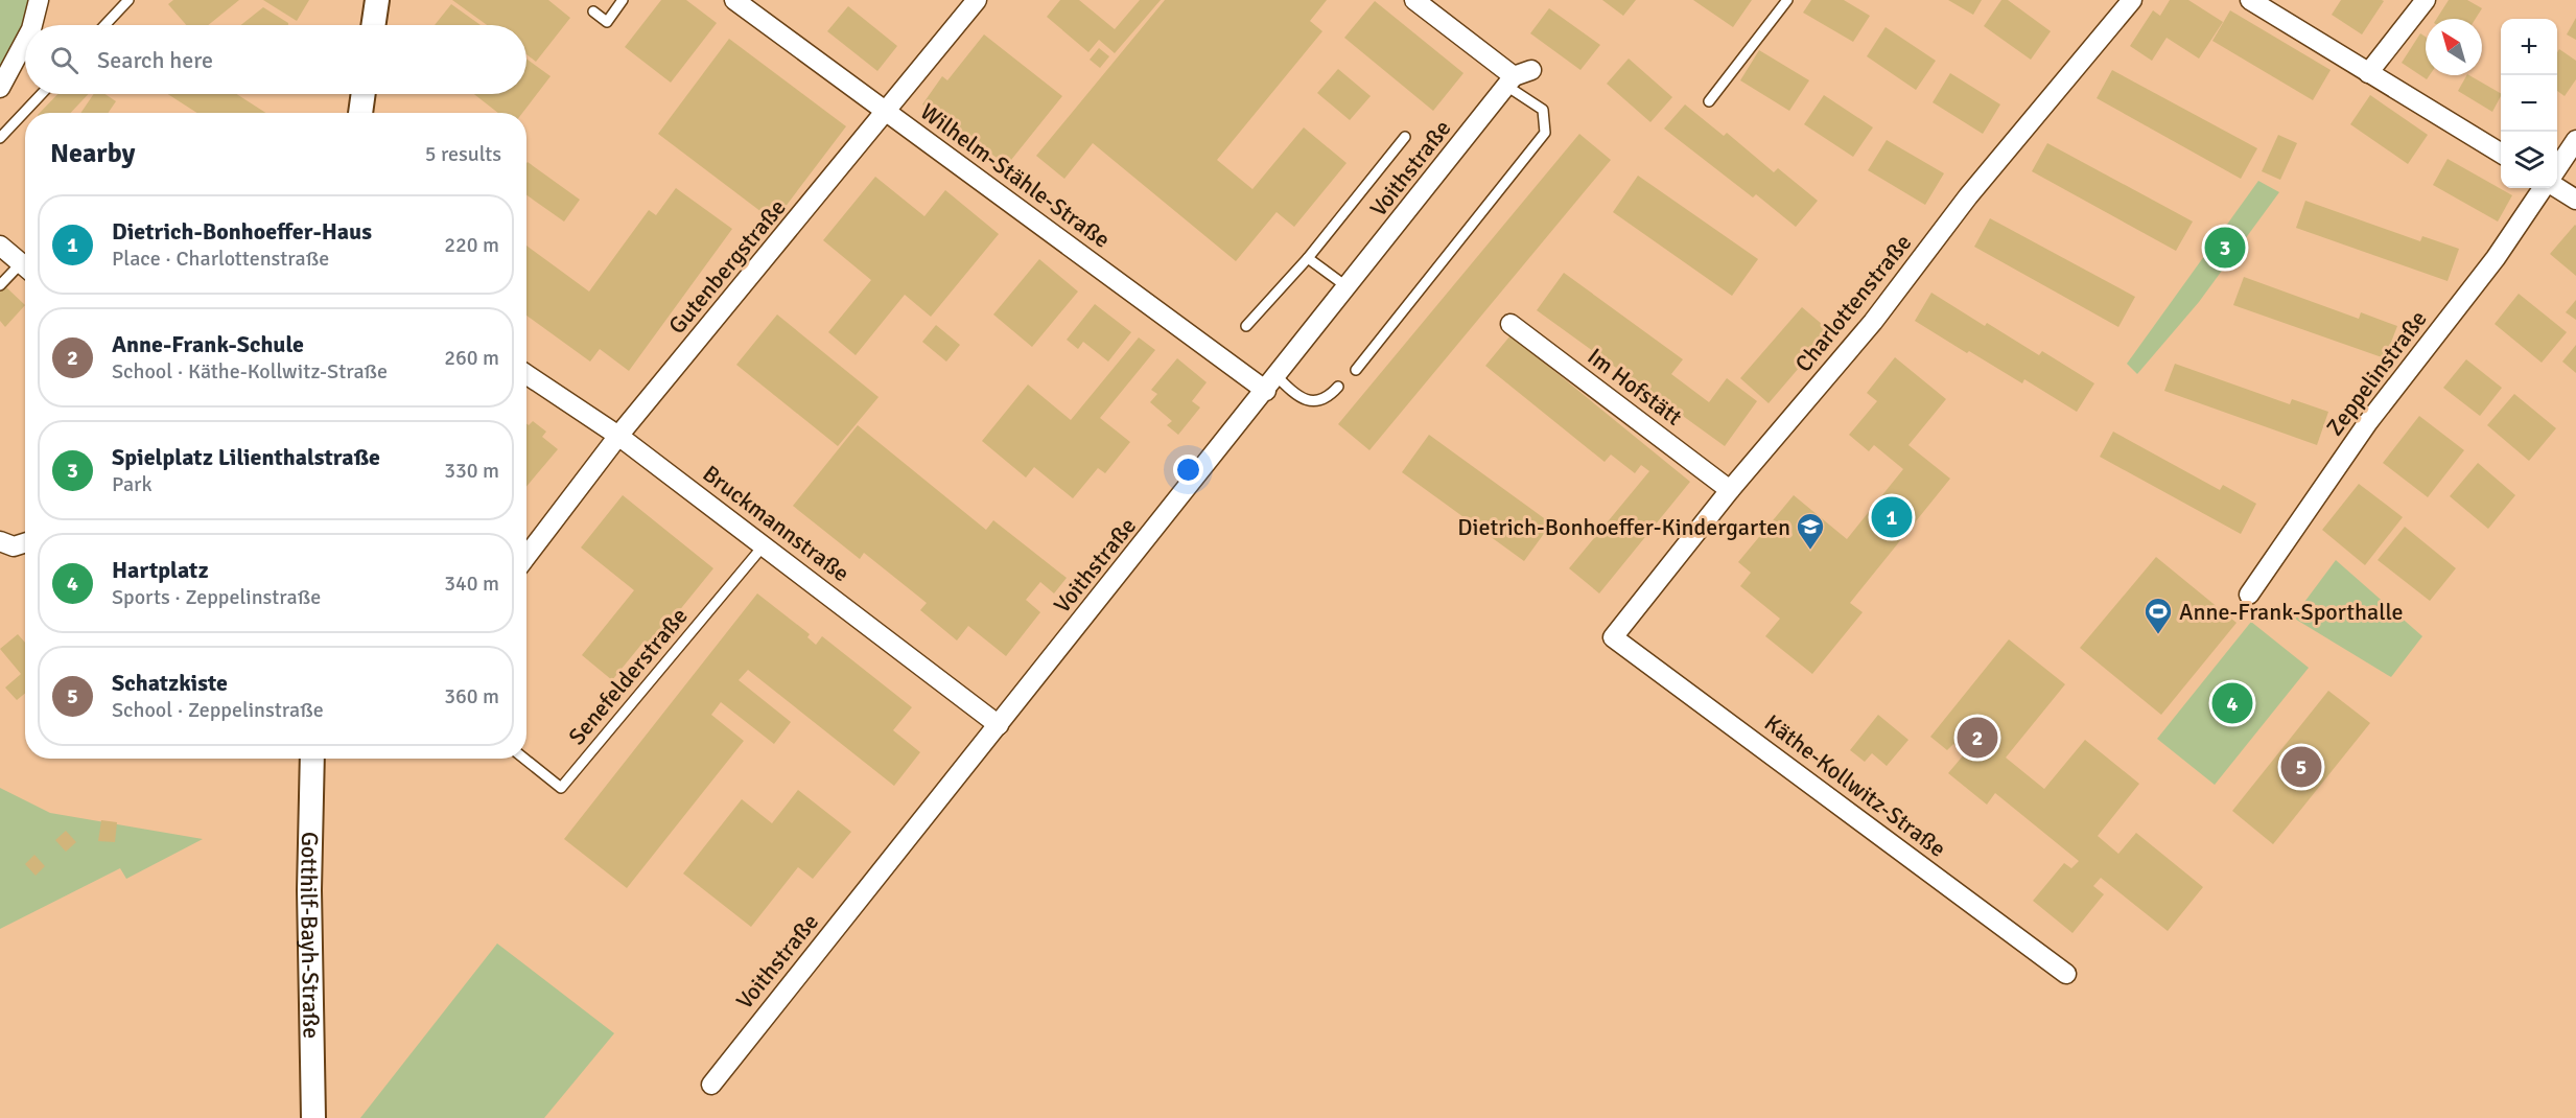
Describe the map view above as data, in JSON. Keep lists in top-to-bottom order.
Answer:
{
  "streets": {
    "street": [
      "Voithstraße",
      "Wilhelm-Stähle-Straße",
      "Gutenbergstraße",
      "Charlottenstraße",
      "Zeppelinstraße",
      "Im Hofstätt",
      "Bruckmannstraße",
      "Käthe-Kollwitz-Straße",
      "Gotthilf-Bayh-Straße"
    ],
    "lane": ["Senefelderstraße"]
  },
  "crossings": [
    ["Voithstraße", "Wilhelm-Stähle-Straße"],
    ["Voithstraße", "Bruckmannstraße"],
    ["Wilhelm-Stähle-Straße", "Gutenbergstraße"],
    ["Gutenbergstraße", "Bruckmannstraße"],
    ["Charlottenstraße", "Im Hofstätt"],
    ["Charlottenstraße", "Käthe-Kollwitz-Straße"],
    ["Bruckmannstraße", "Senefelderstraße"]
  ],
  "places": {
    "school or university": ["Dietrich-Bonhoeffer-Kindergarten"],
    "sports": ["Anne-Frank-Sporthalle"]
  },
  "north": "top left",
  "page": {
    "map_buttons": ["+", "−"],
    "search": "Search here",
    "heading": ["Nearby", "5 results"],
    "list": [
      {
        "mark": "1",
        "name": "Dietrich-Bonhoeffer-Haus",
        "note": "Place · Charlottenstraße",
        "value": "220 m"
      },
      {
        "mark": "2",
        "name": "Anne-Frank-Schule",
        "note": "School · Käthe-Kollwitz-Straße",
        "value": "260 m"
      },
      {
        "mark": "3",
        "name": "Spielplatz Lilienthalstraße",
        "note": "Park",
        "value": "330 m"
      },
      {
        "mark": "4",
        "name": "Hartplatz",
        "note": "Sports · Zeppelinstraße",
        "value": "340 m"
      },
      {
        "mark": "5",
        "name": "Schatzkiste",
        "note": "School · Zeppelinstraße",
        "value": "360 m"
      }
    ],
    "pins": [
      "3",
      "1",
      "4",
      "2",
      "5"
    ]
  }
}
